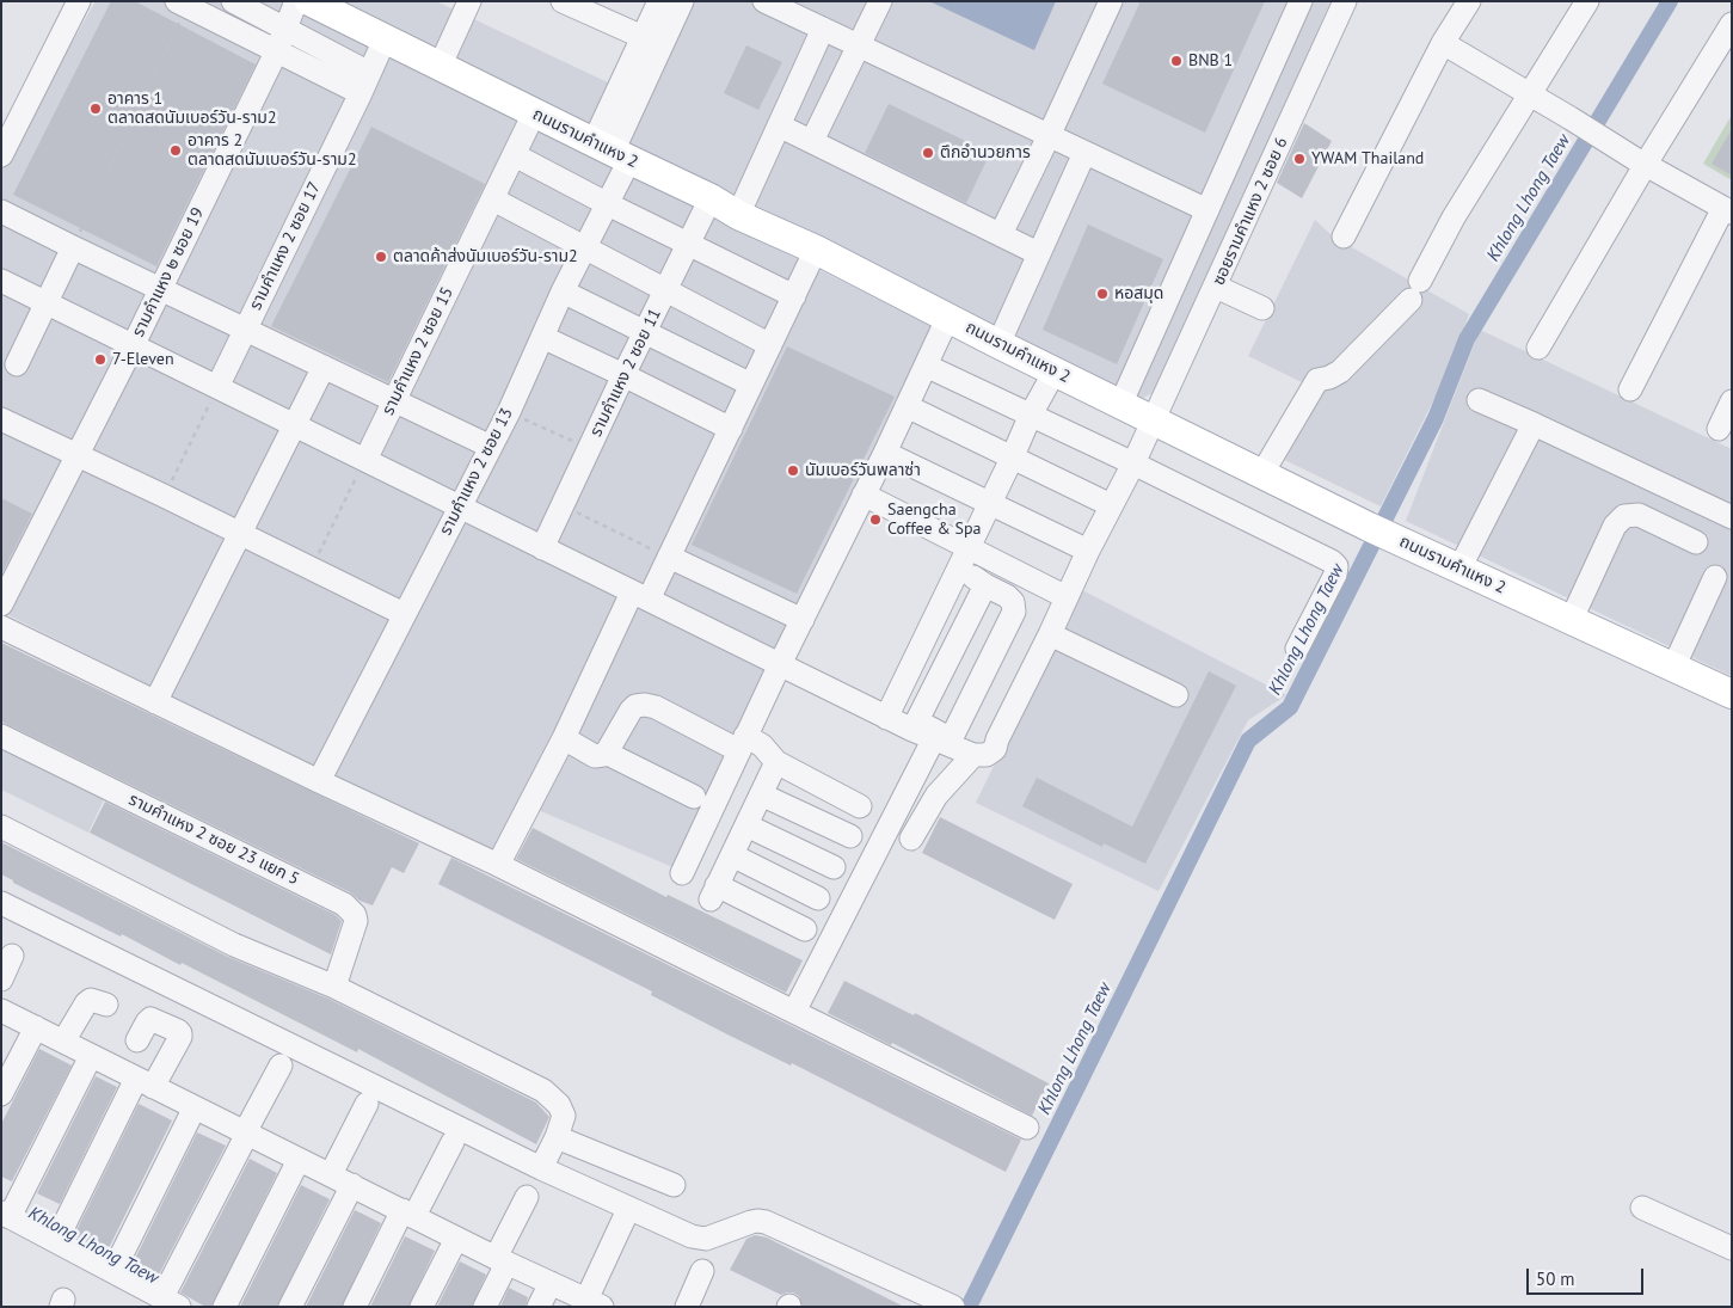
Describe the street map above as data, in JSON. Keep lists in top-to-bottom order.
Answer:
{
  "streets": {
    "main road": ["ถนนรามคำแหง 2"],
    "street": [
      "ซอยรามคำแหง 2 ซอย 6",
      "รามคำแหง 2 ซอย 17",
      "รามคำแหง ๒ ซอย 19",
      "รามคำแหง 2 ซอย 15",
      "รามคำแหง 2 ซอย 11",
      "รามคำแหง 2 ซอย 13",
      "รามคำแหง 2 ซอย 23 แยก 5"
    ]
  },
  "crossings": [
    ["ถนนรามคำแหง 2", "ซอยรามคำแหง 2 ซอย 6"],
    ["ถนนรามคำแหง 2", "รามคำแหง 2 ซอย 17"],
    ["ถนนรามคำแหง 2", "รามคำแหง 2 ซอย 15"],
    ["ถนนรามคำแหง 2", "รามคำแหง 2 ซอย 11"],
    ["ถนนรามคำแหง 2", "รามคำแหง 2 ซอย 13"]
  ],
  "water": ["Khlong Lhong Taew"],
  "places": [
    "BNB 1",
    "อาคาร 1 ตลาดสดนัมเบอร์วัน-ราม2",
    "อาคาร 2 ตลาดสดนัมเบอร์วัน-ราม2",
    "ตึกอำนวยการ",
    "YWAM Thailand",
    "ตลาดค้าส่งนัมเบอร์วัน-ราม2",
    "หอสมุด",
    "7-Eleven",
    "นัมเบอร์วันพลาซ่า",
    "Saengcha Coffee & Spa"
  ],
  "scale_bar": "50 m"
}
